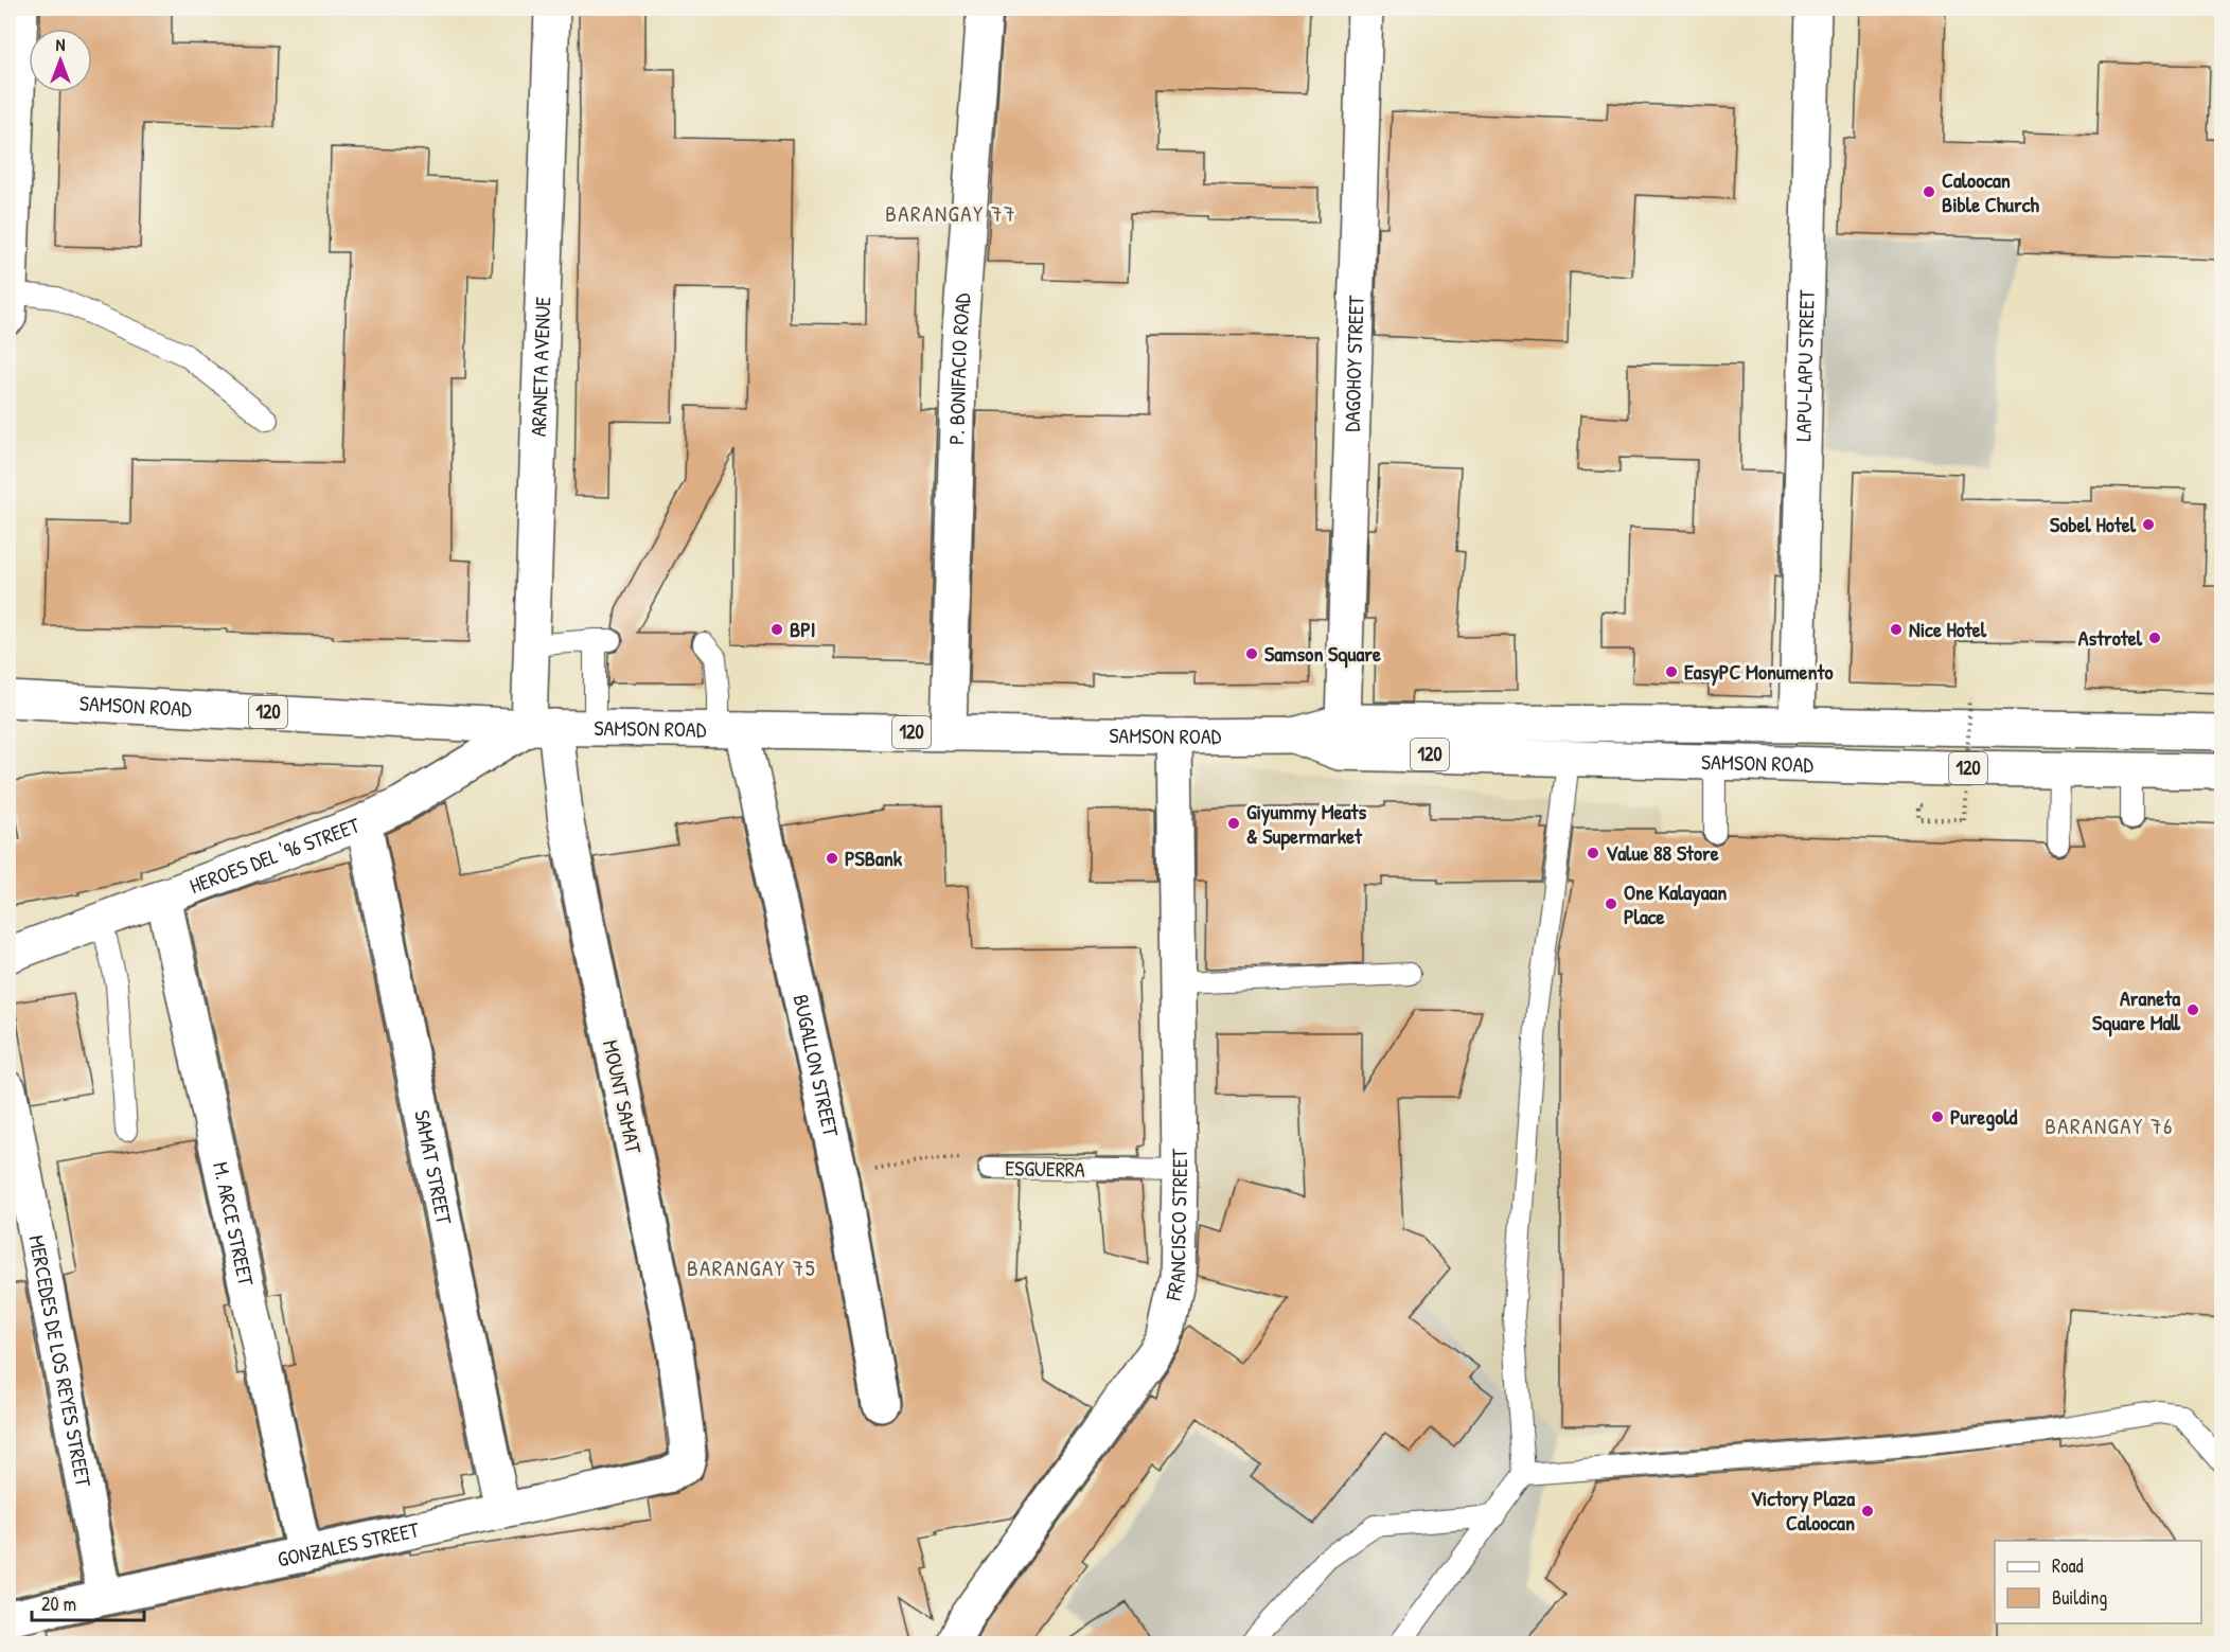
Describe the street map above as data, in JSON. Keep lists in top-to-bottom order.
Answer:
{
  "streets": {
    "main road": [
      "DAGOHOY STREET",
      "LAPU-LAPU STREET",
      "ARANETA AVENUE",
      "P. BONIFACIO ROAD",
      "SAMSON ROAD",
      "120",
      "HEROES DEL '96 STREET",
      "BUGALLON STREET",
      "MOUNT SAMAT",
      "SAMAT STREET",
      "FRANCISCO STREET",
      "M. ARCE STREET",
      "MERCEDES DE LOS REYES STREET",
      "GONZALES STREET"
    ],
    "lane": ["ESGUERRA"]
  },
  "crossings": [
    ["DAGOHOY STREET", "SAMSON ROAD"],
    ["LAPU-LAPU STREET", "SAMSON ROAD"],
    ["ARANETA AVENUE", "SAMSON ROAD"],
    ["ARANETA AVENUE", "HEROES DEL '96 STREET"],
    ["ARANETA AVENUE", "MOUNT SAMAT"],
    ["P. BONIFACIO ROAD", "SAMSON ROAD"],
    ["SAMSON ROAD", "HEROES DEL '96 STREET"],
    ["SAMSON ROAD", "BUGALLON STREET"],
    ["SAMSON ROAD", "MOUNT SAMAT"],
    ["SAMSON ROAD", "FRANCISCO STREET"],
    ["HEROES DEL '96 STREET", "MOUNT SAMAT"],
    ["HEROES DEL '96 STREET", "SAMAT STREET"],
    ["HEROES DEL '96 STREET", "M. ARCE STREET"],
    ["BUGALLON STREET", "ESGUERRA"],
    ["MOUNT SAMAT", "GONZALES STREET"],
    ["SAMAT STREET", "GONZALES STREET"],
    ["ESGUERRA", "FRANCISCO STREET"],
    ["M. ARCE STREET", "GONZALES STREET"],
    ["MERCEDES DE LOS REYES STREET", "GONZALES STREET"]
  ],
  "districts": ["BARANGAY 77", "BARANGAY 76", "BARANGAY 75"],
  "places": [
    "Caloocan Bible Church",
    "Sobel Hotel",
    "BPI",
    "Nice Hotel",
    "Astrotel",
    "Samson Square",
    "EasyPC Monumento",
    "Giyummy Meats & Supermarket",
    "Value 88 Store",
    "PSBank",
    "One Kalayaan Place",
    "Araneta Square Mall",
    "Puregold",
    "Victory Plaza Caloocan"
  ],
  "legend": ["Road", "Building"],
  "scale_bar": "20 m",
  "north": "top"
}
